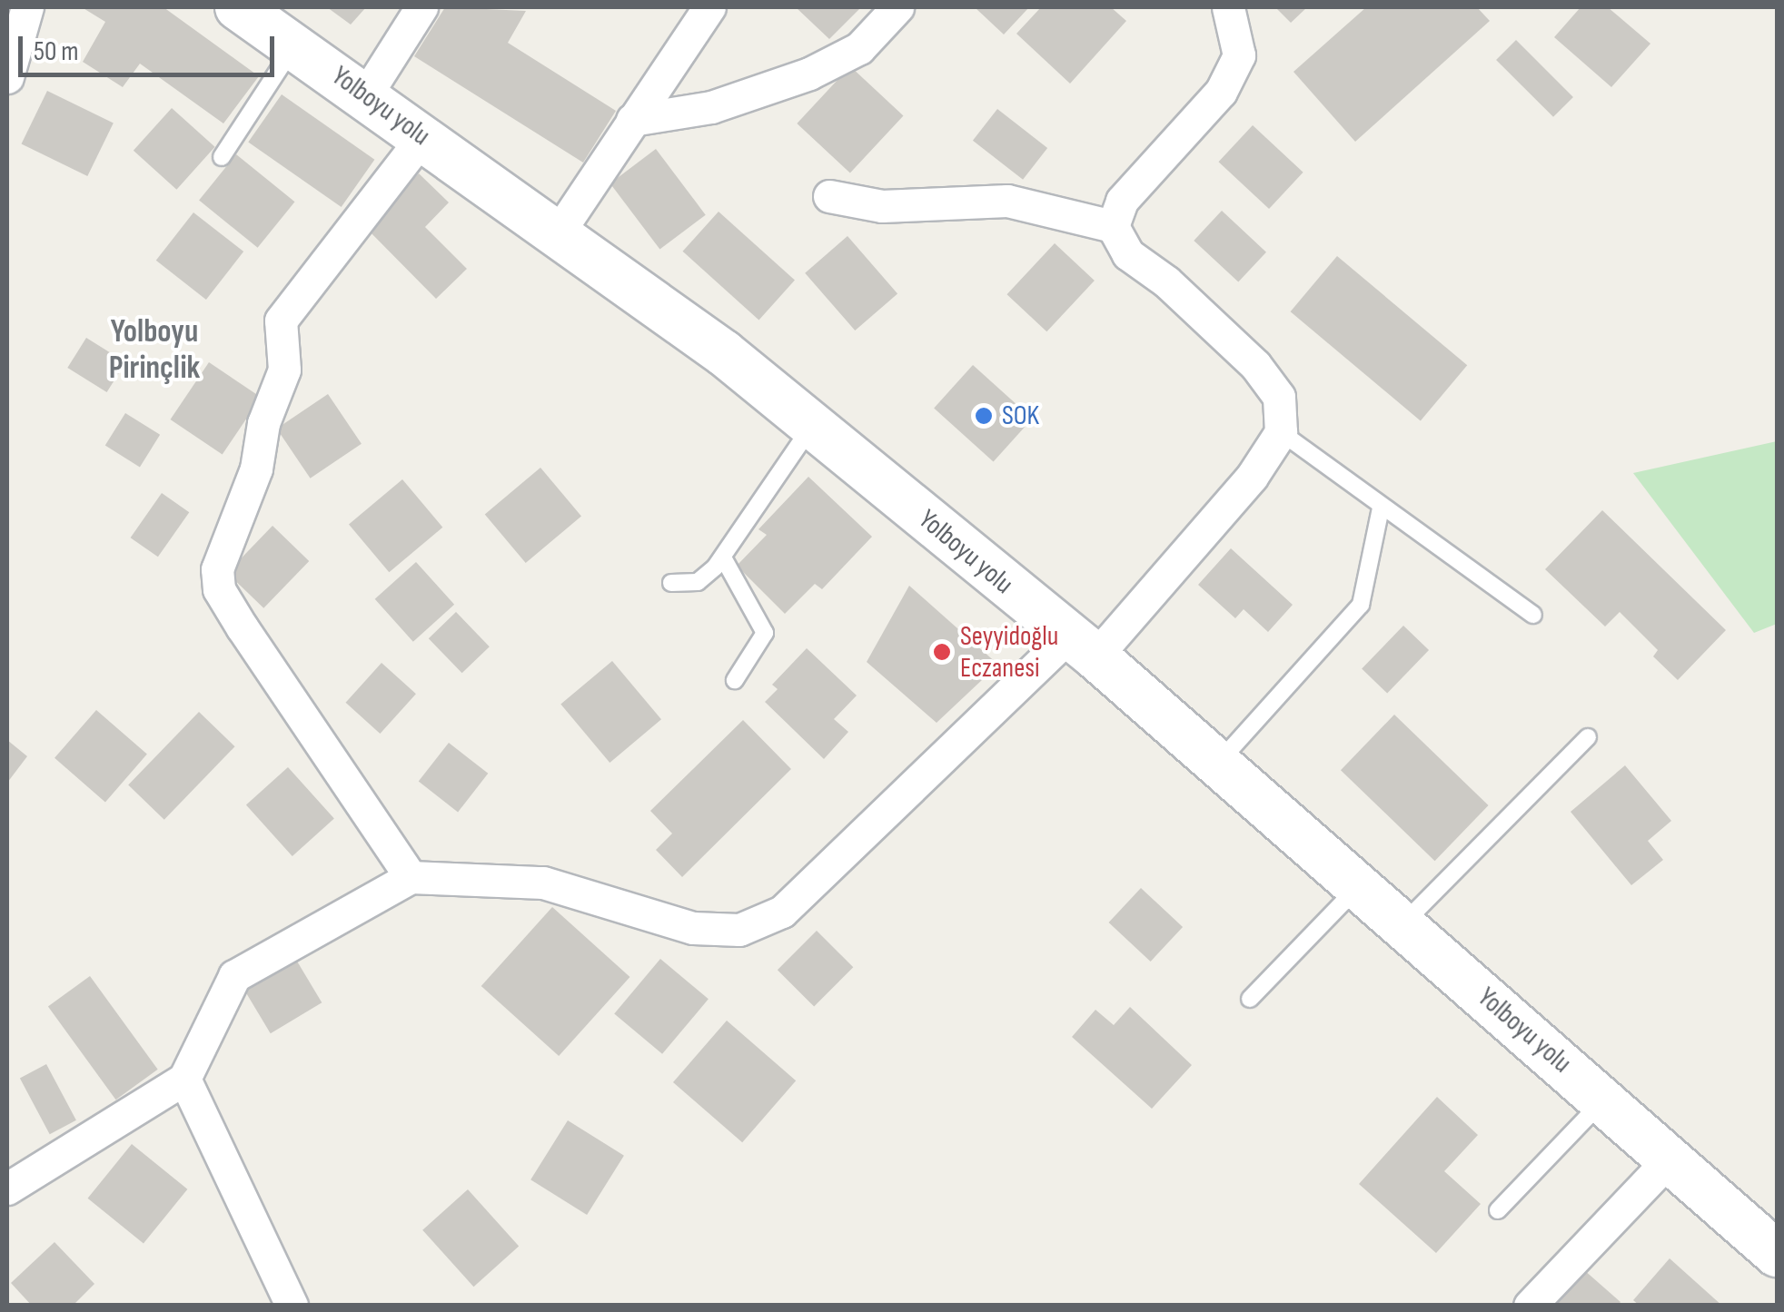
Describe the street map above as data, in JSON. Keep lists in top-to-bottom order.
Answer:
{
  "streets": {
    "main road": ["Yolboyu yolu"]
  },
  "districts": ["Yolboyu Pirinçlik"],
  "places": ["SOK", "Seyyidoğlu Eczanesi"],
  "scale_bar": "50 m"
}
